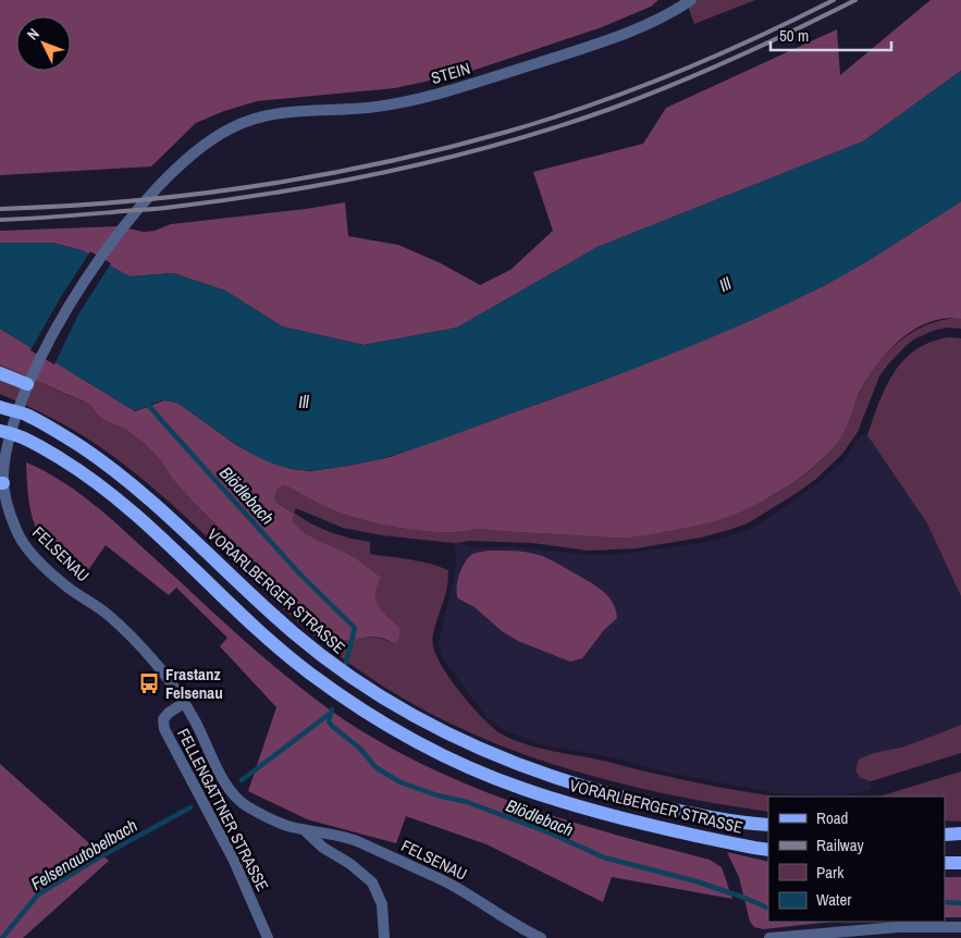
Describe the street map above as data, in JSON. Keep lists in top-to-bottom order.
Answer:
{
  "streets": {
    "main road": ["VORARLBERGER STRASSE"],
    "street": ["STEIN", "FELSENAU", "FELLENGATTNER STRASSE"]
  },
  "crossings": [
    ["STEIN", "FELSENAU"],
    ["FELSENAU", "FELLENGATTNER STRASSE"]
  ],
  "water": ["Ill", "Blödlebach", "Felsenautobelbach"],
  "places": {
    "bus stop": ["Frastanz Felsenau"]
  },
  "legend": [
    "Road",
    "Railway",
    "Park",
    "Water"
  ],
  "scale_bar": "50 m",
  "north": "top left"
}
